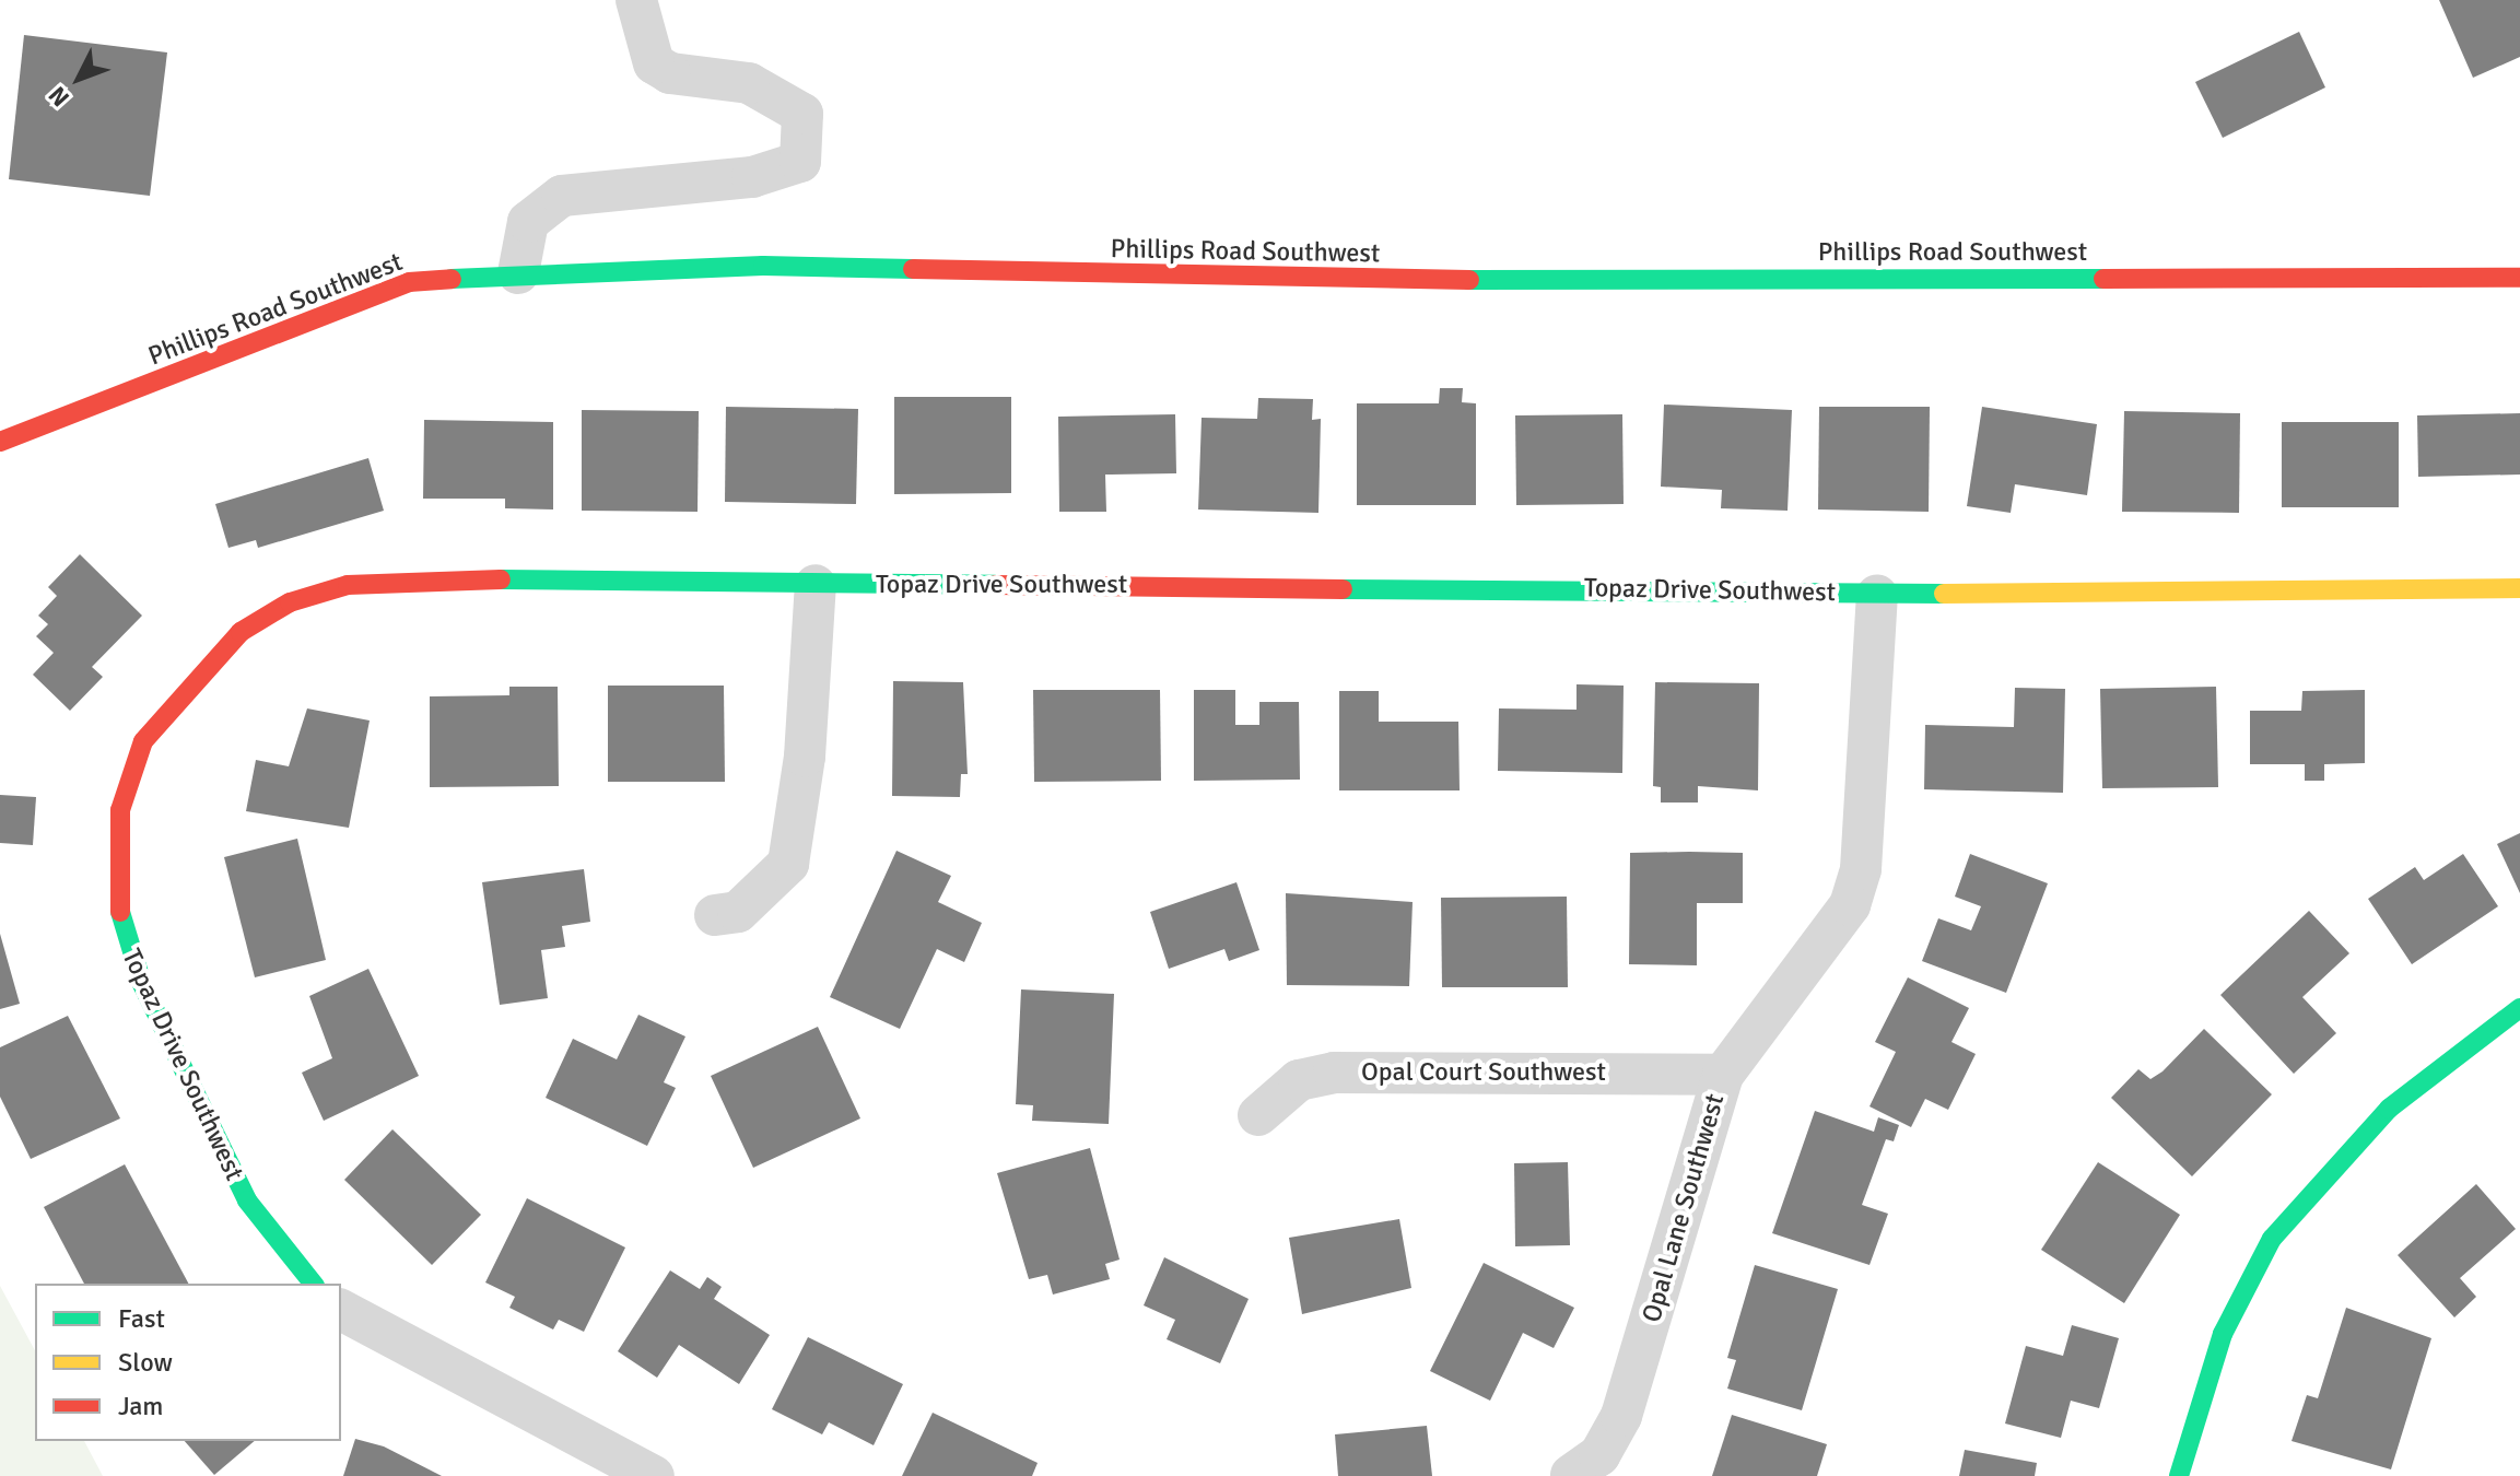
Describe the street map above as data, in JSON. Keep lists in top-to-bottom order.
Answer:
{
  "streets": {
    "street": [
      "Phillips Road Southwest",
      "Topaz Drive Southwest",
      "Opal Court Southwest",
      "Opal Lane Southwest"
    ]
  },
  "crossings": [
    ["Topaz Drive Southwest", "Opal Lane Southwest"],
    ["Opal Court Southwest", "Opal Lane Southwest"]
  ],
  "legend": ["Fast", "Slow", "Jam"],
  "north": "bottom left"
}
